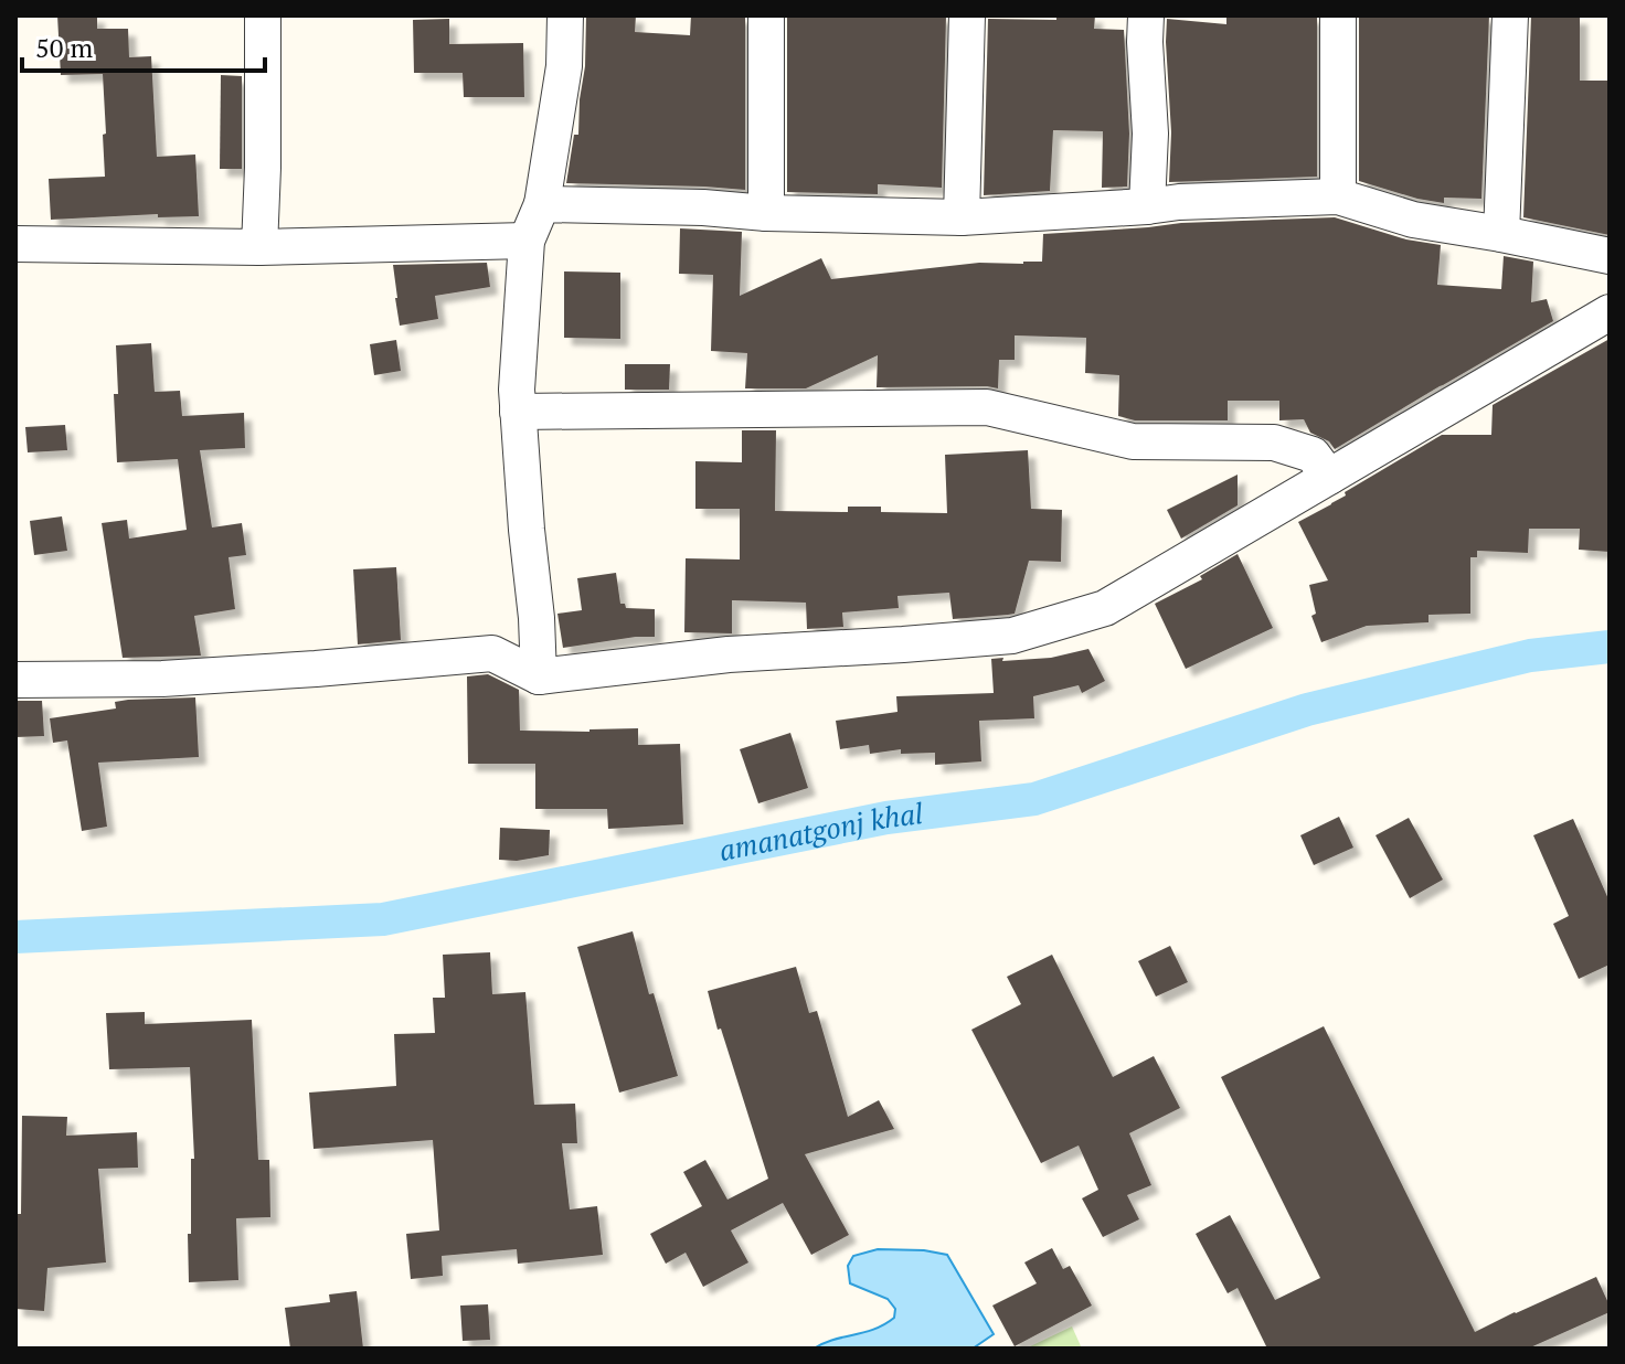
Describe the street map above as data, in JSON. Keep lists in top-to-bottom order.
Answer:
{
  "water": ["amanatgonj khal"],
  "scale_bar": "50 m"
}
